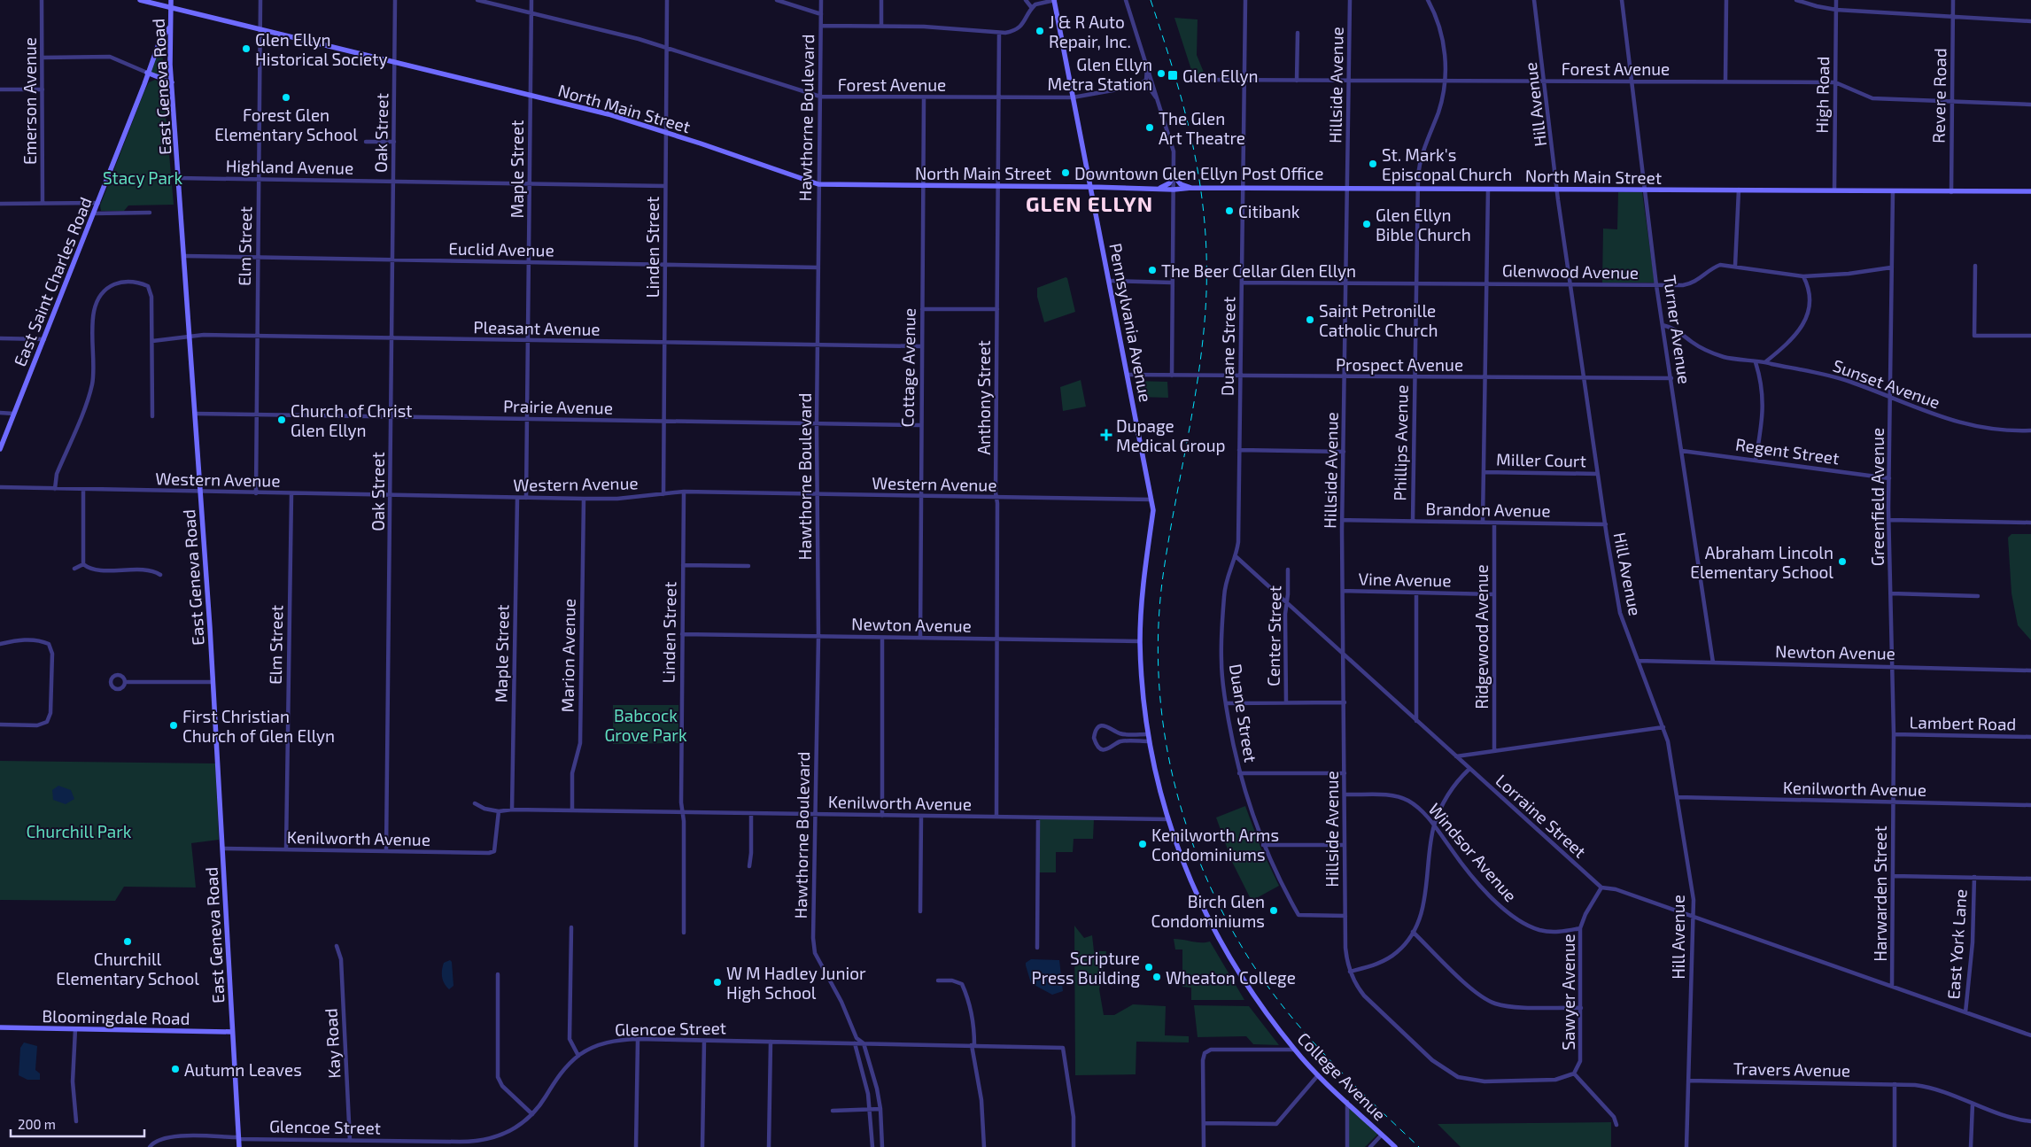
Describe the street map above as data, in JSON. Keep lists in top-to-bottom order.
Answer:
{
  "streets": {
    "street": [
      "Forest Avenue",
      "Hillside Avenue",
      "East Geneva Road",
      "High Road",
      "Revere Road",
      "Emerson Avenue",
      "Hill Avenue",
      "North Main Street",
      "Hawthorne Boulevard",
      "Oak Street",
      "Highland Avenue",
      "Maple Street",
      "Elm Street",
      "Linden Street",
      "Euclid Avenue",
      "Glenwood Avenue",
      "East Saint Charles Road",
      "Pennsylvania Avenue",
      "Pleasant Avenue",
      "Turner Avenue",
      "Duane Street",
      "Prospect Avenue",
      "Cottage Avenue",
      "Sunset Avenue",
      "Anthony Street",
      "Prairie Avenue",
      "Phillips Avenue",
      "Regent Street",
      "Miller Court",
      "Western Avenue",
      "Greenfield Avenue",
      "Brandon Avenue",
      "Vine Avenue",
      "Newton Avenue",
      "Center Street",
      "Ridgewood Avenue",
      "Marion Avenue",
      "Lambert Road",
      "Kenilworth Avenue",
      "Lorraine Street",
      "Windsor Avenue",
      "Harwarden Street",
      "East York Lane",
      "Sawyer Avenue",
      "Bloomingdale Road",
      "Glencoe Street",
      "Kay Road",
      "Travers Avenue",
      "College Avenue"
    ]
  },
  "crossings": [
    ["Forest Avenue", "Hillside Avenue"],
    ["Forest Avenue", "High Road"],
    ["Forest Avenue", "Revere Road"],
    ["Forest Avenue", "Hill Avenue"],
    ["Forest Avenue", "Hawthorne Boulevard"],
    ["Forest Avenue", "Maple Street"],
    ["Forest Avenue", "Linden Street"],
    ["Forest Avenue", "Pennsylvania Avenue"],
    ["Forest Avenue", "Turner Avenue"],
    ["Forest Avenue", "Duane Street"],
    ["Forest Avenue", "Cottage Avenue"],
    ["Forest Avenue", "Anthony Street"],
    ["Forest Avenue", "Phillips Avenue"],
    ["Hillside Avenue", "North Main Street"],
    ["Hillside Avenue", "Glenwood Avenue"],
    ["Hillside Avenue", "Duane Street"],
    ["Hillside Avenue", "Prospect Avenue"],
    ["Hillside Avenue", "Brandon Avenue"],
    ["Hillside Avenue", "Vine Avenue"],
    ["Hillside Avenue", "Lorraine Street"],
    ["Hillside Avenue", "Windsor Avenue"],
    ["East Geneva Road", "North Main Street"],
    ["East Geneva Road", "Highland Avenue"],
    ["East Geneva Road", "Euclid Avenue"],
    ["East Geneva Road", "East Saint Charles Road"],
    ["East Geneva Road", "Pleasant Avenue"],
    ["East Geneva Road", "Prairie Avenue"],
    ["East Geneva Road", "Western Avenue"],
    ["East Geneva Road", "Kenilworth Avenue"],
    ["East Geneva Road", "Bloomingdale Road"],
    ["East Geneva Road", "Glencoe Street"],
    ["High Road", "North Main Street"],
    ["Revere Road", "North Main Street"],
    ["Hill Avenue", "North Main Street"],
    ["Hill Avenue", "Glenwood Avenue"],
    ["Hill Avenue", "Prospect Avenue"],
    ["Hill Avenue", "Miller Court"],
    ["Hill Avenue", "Brandon Avenue"],
    ["Hill Avenue", "Newton Avenue"],
    ["Hill Avenue", "Kenilworth Avenue"],
    ["Hill Avenue", "Travers Avenue"],
    ["North Main Street", "Hawthorne Boulevard"],
    ["North Main Street", "Oak Street"],
    ["North Main Street", "Maple Street"],
    ["North Main Street", "Elm Street"],
    ["North Main Street", "Linden Street"],
    ["North Main Street", "Pennsylvania Avenue"],
    ["North Main Street", "Turner Avenue"],
    ["North Main Street", "Duane Street"],
    ["North Main Street", "Cottage Avenue"],
    ["North Main Street", "Anthony Street"],
    ["North Main Street", "Phillips Avenue"],
    ["North Main Street", "Greenfield Avenue"],
    ["Hawthorne Boulevard", "Euclid Avenue"],
    ["Hawthorne Boulevard", "Pleasant Avenue"],
    ["Hawthorne Boulevard", "Prairie Avenue"],
    ["Hawthorne Boulevard", "Western Avenue"],
    ["Hawthorne Boulevard", "Newton Avenue"],
    ["Hawthorne Boulevard", "Kenilworth Avenue"],
    ["Hawthorne Boulevard", "Glencoe Street"],
    ["Oak Street", "Highland Avenue"],
    ["Oak Street", "Euclid Avenue"],
    ["Oak Street", "Pleasant Avenue"],
    ["Oak Street", "Prairie Avenue"],
    ["Oak Street", "Western Avenue"],
    ["Oak Street", "Kenilworth Avenue"],
    ["Highland Avenue", "Maple Street"],
    ["Highland Avenue", "Elm Street"],
    ["Highland Avenue", "Linden Street"],
    ["Maple Street", "Euclid Avenue"],
    ["Maple Street", "Pleasant Avenue"],
    ["Maple Street", "Prairie Avenue"],
    ["Maple Street", "Western Avenue"],
    ["Maple Street", "Kenilworth Avenue"],
    ["Elm Street", "Euclid Avenue"],
    ["Elm Street", "Pleasant Avenue"],
    ["Elm Street", "Prairie Avenue"],
    ["Elm Street", "Western Avenue"],
    ["Elm Street", "Kenilworth Avenue"],
    ["Linden Street", "Euclid Avenue"],
    ["Linden Street", "Pleasant Avenue"],
    ["Linden Street", "Prairie Avenue"],
    ["Linden Street", "Western Avenue"],
    ["Linden Street", "Newton Avenue"],
    ["Linden Street", "Kenilworth Avenue"],
    ["Glenwood Avenue", "Turner Avenue"],
    ["Glenwood Avenue", "Duane Street"],
    ["Glenwood Avenue", "Phillips Avenue"],
    ["Glenwood Avenue", "Greenfield Avenue"],
    ["Pennsylvania Avenue", "Prospect Avenue"],
    ["Pennsylvania Avenue", "Western Avenue"],
    ["Pennsylvania Avenue", "Newton Avenue"],
    ["Pennsylvania Avenue", "Kenilworth Avenue"],
    ["Pennsylvania Avenue", "College Avenue"],
    ["Pleasant Avenue", "Cottage Avenue"],
    ["Turner Avenue", "Prospect Avenue"],
    ["Turner Avenue", "Sunset Avenue"],
    ["Turner Avenue", "Regent Street"],
    ["Turner Avenue", "Newton Avenue"],
    ["Duane Street", "Prospect Avenue"],
    ["Duane Street", "Lorraine Street"],
    ["Prospect Avenue", "Phillips Avenue"],
    ["Cottage Avenue", "Prairie Avenue"],
    ["Cottage Avenue", "Western Avenue"],
    ["Cottage Avenue", "Newton Avenue"],
    ["Sunset Avenue", "Greenfield Avenue"],
    ["Anthony Street", "Western Avenue"],
    ["Anthony Street", "Newton Avenue"],
    ["Anthony Street", "Kenilworth Avenue"],
    ["Phillips Avenue", "Brandon Avenue"],
    ["Regent Street", "Greenfield Avenue"],
    ["Western Avenue", "Marion Avenue"],
    ["Greenfield Avenue", "Newton Avenue"],
    ["Greenfield Avenue", "Lambert Road"],
    ["Greenfield Avenue", "Kenilworth Avenue"],
    ["Greenfield Avenue", "Harwarden Street"],
    ["Brandon Avenue", "Ridgewood Avenue"],
    ["Vine Avenue", "Ridgewood Avenue"],
    ["Center Street", "Lorraine Street"],
    ["Marion Avenue", "Kenilworth Avenue"],
    ["Kenilworth Avenue", "Harwarden Street"],
    ["Lorraine Street", "Sawyer Avenue"],
    ["Windsor Avenue", "Sawyer Avenue"],
    ["Glencoe Street", "Kay Road"]
  ],
  "districts": ["GLEN ELLYN"],
  "parks": ["Stacy Park", "Babcock Grove Park", "Churchill Park"],
  "places": {
    "other": [
      "J & R Auto Repair, Inc.",
      "Glen Ellyn Historical Society",
      "Glen Ellyn Metra Station",
      "Forest Glen Elementary School",
      "The Glen Art Theatre",
      "St. Mark's Episcopal Church",
      "Downtown Glen Ellyn Post Office",
      "Citibank",
      "Glen Ellyn Bible Church",
      "The Beer Cellar Glen Ellyn",
      "Saint Petronille Catholic Church",
      "Church of Christ Glen Ellyn",
      "Abraham Lincoln Elementary School",
      "First Christian Church of Glen Ellyn",
      "Kenilworth Arms Condominiums",
      "Birch Glen Condominiums",
      "Churchill Elementary School",
      "Scripture Press Building",
      "Wheaton College",
      "W M Hadley Junior High School",
      "Autumn Leaves"
    ],
    "transit": ["Glen Ellyn"],
    "health": ["Dupage Medical Group"]
  },
  "scale_bar": "200 m"
}
